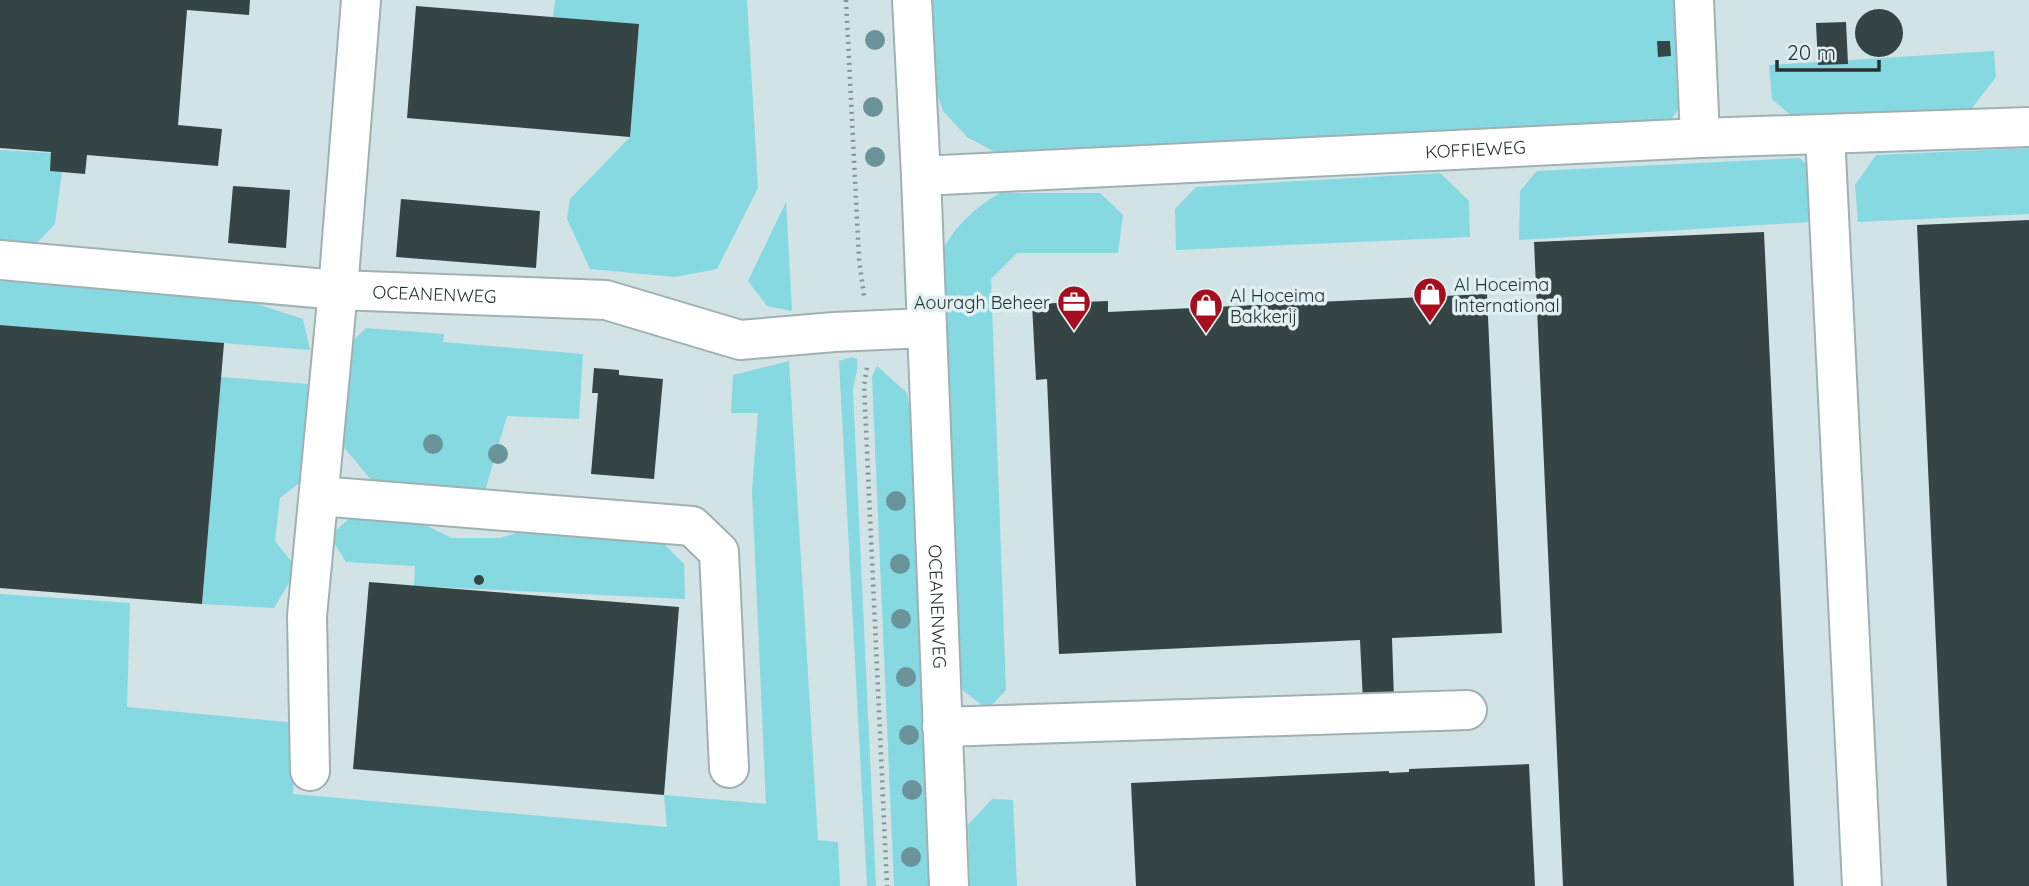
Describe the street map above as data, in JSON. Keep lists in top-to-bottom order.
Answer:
{
  "streets": {
    "street": ["KOFFIEWEG", "OCEANENWEG"]
  },
  "crossings": [
    ["KOFFIEWEG", "OCEANENWEG"]
  ],
  "places": {
    "shop": ["Al Hoceima International", "Al Hoceima Bakkerij"],
    "office": ["Aouragh Beheer"]
  },
  "scale_bar": "20 m"
}
